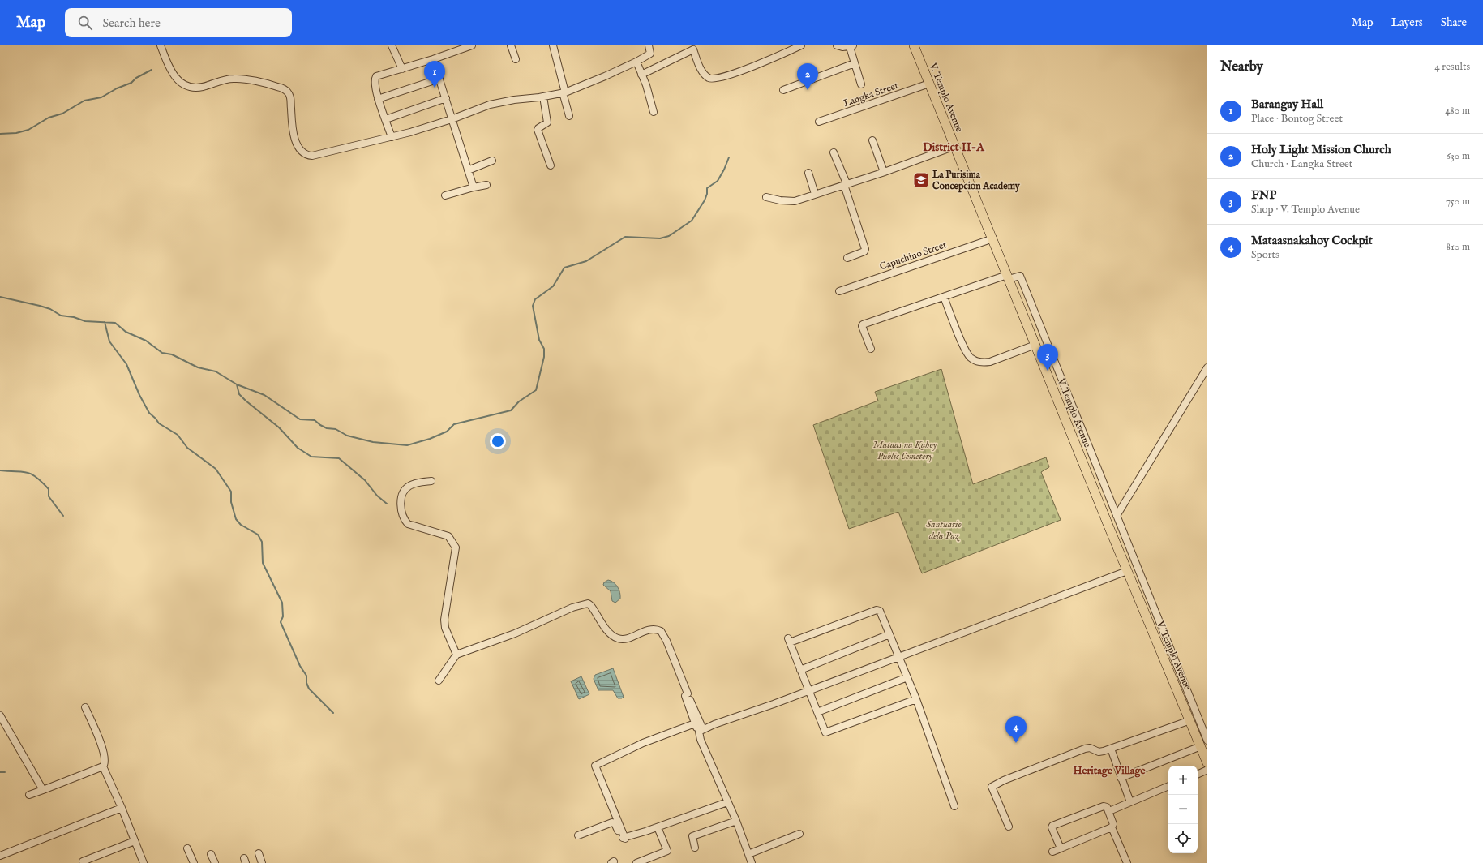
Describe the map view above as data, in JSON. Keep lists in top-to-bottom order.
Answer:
{
  "streets": {
    "main road": ["V. Templo Avenue"],
    "street": ["Langka Street", "Capuchino Street"]
  },
  "crossings": [
    ["Langka Street", "V. Templo Avenue"],
    ["V. Templo Avenue", "Capuchino Street"]
  ],
  "districts": ["District II-A", "Heritage Village"],
  "parks": ["Mataas na Kahoy Public Cemetery", "Santuario dela Paz"],
  "places": {
    "school or university": ["La Purisima Concepcion Academy"]
  },
  "page": {
    "header": "Map",
    "search": "Search here",
    "nav": ["Map", "Layers", "Share"],
    "heading": ["Nearby", "4 results"],
    "pins": [
      "1",
      "2",
      "3",
      "4"
    ],
    "list": [
      {
        "mark": "1",
        "name": "Barangay Hall",
        "note": "Place · Bontog Street",
        "value": "480 m"
      },
      {
        "mark": "2",
        "name": "Holy Light Mission Church",
        "note": "Church · Langka Street",
        "value": "630 m"
      },
      {
        "mark": "3",
        "name": "FNP",
        "note": "Shop · V. Templo Avenue",
        "value": "750 m"
      },
      {
        "mark": "4",
        "name": "Mataasnakahoy Cockpit",
        "note": "Sports",
        "value": "810 m"
      }
    ],
    "map_buttons": ["+", "−"]
  }
}
